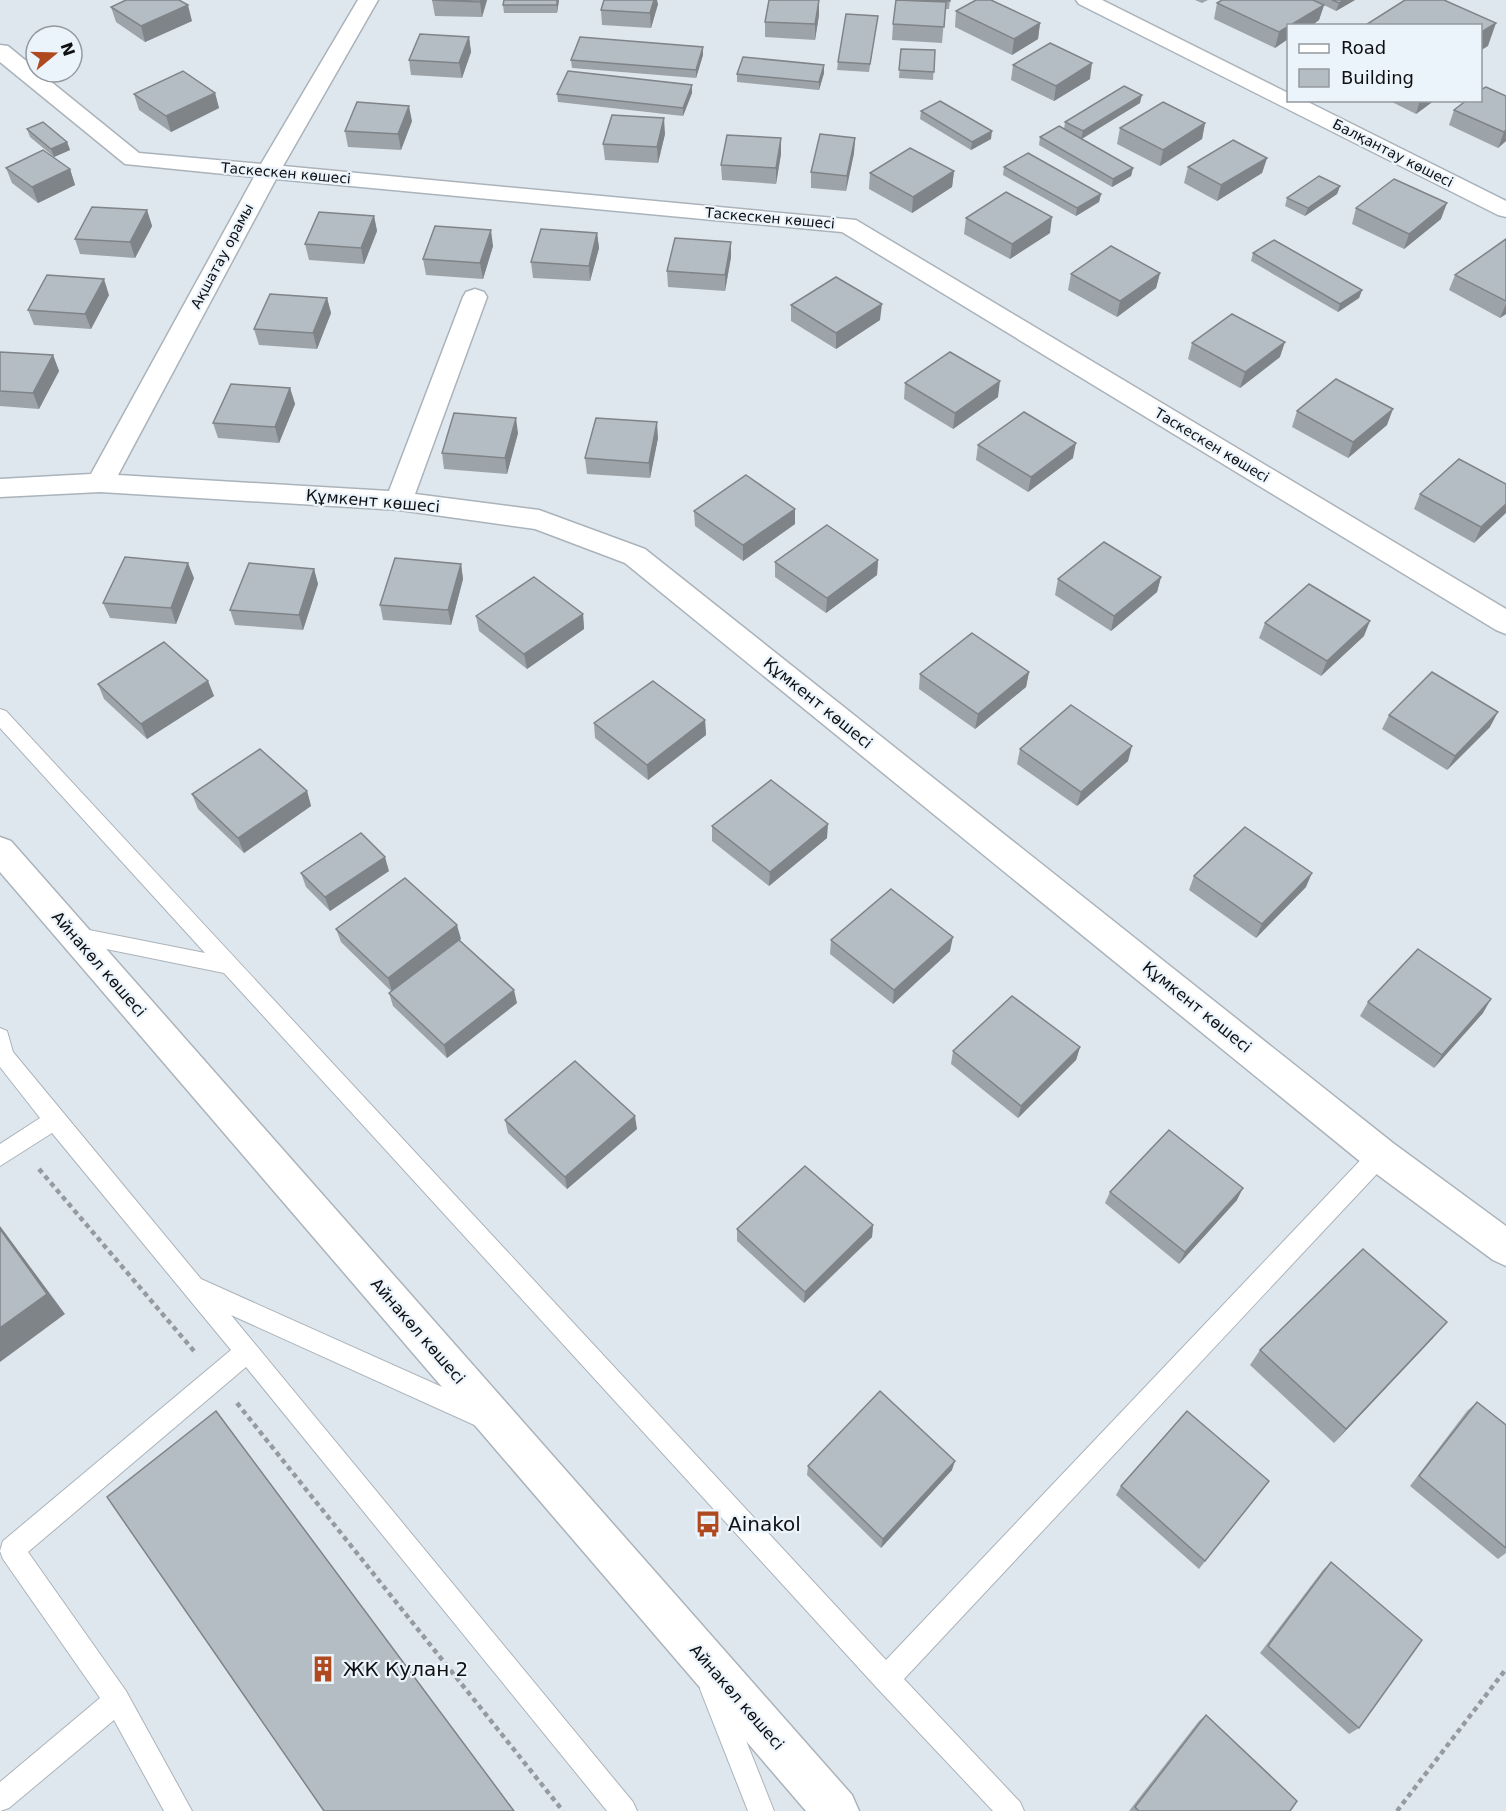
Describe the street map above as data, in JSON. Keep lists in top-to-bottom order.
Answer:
{
  "streets": {
    "street": [
      "Балқантау көшесі",
      "Таскескен көшесі",
      "Ақшатау орамы",
      "Құмкент көшесі",
      "Айнакөл көшесі"
    ]
  },
  "crossings": [
    ["Таскескен көшесі", "Ақшатау орамы"],
    ["Ақшатау орамы", "Құмкент көшесі"]
  ],
  "places": {
    "bus stop": ["Ainakol"],
    "building": ["ЖК Кулан 2"]
  },
  "legend": ["Road", "Building"],
  "north": "right"
}
